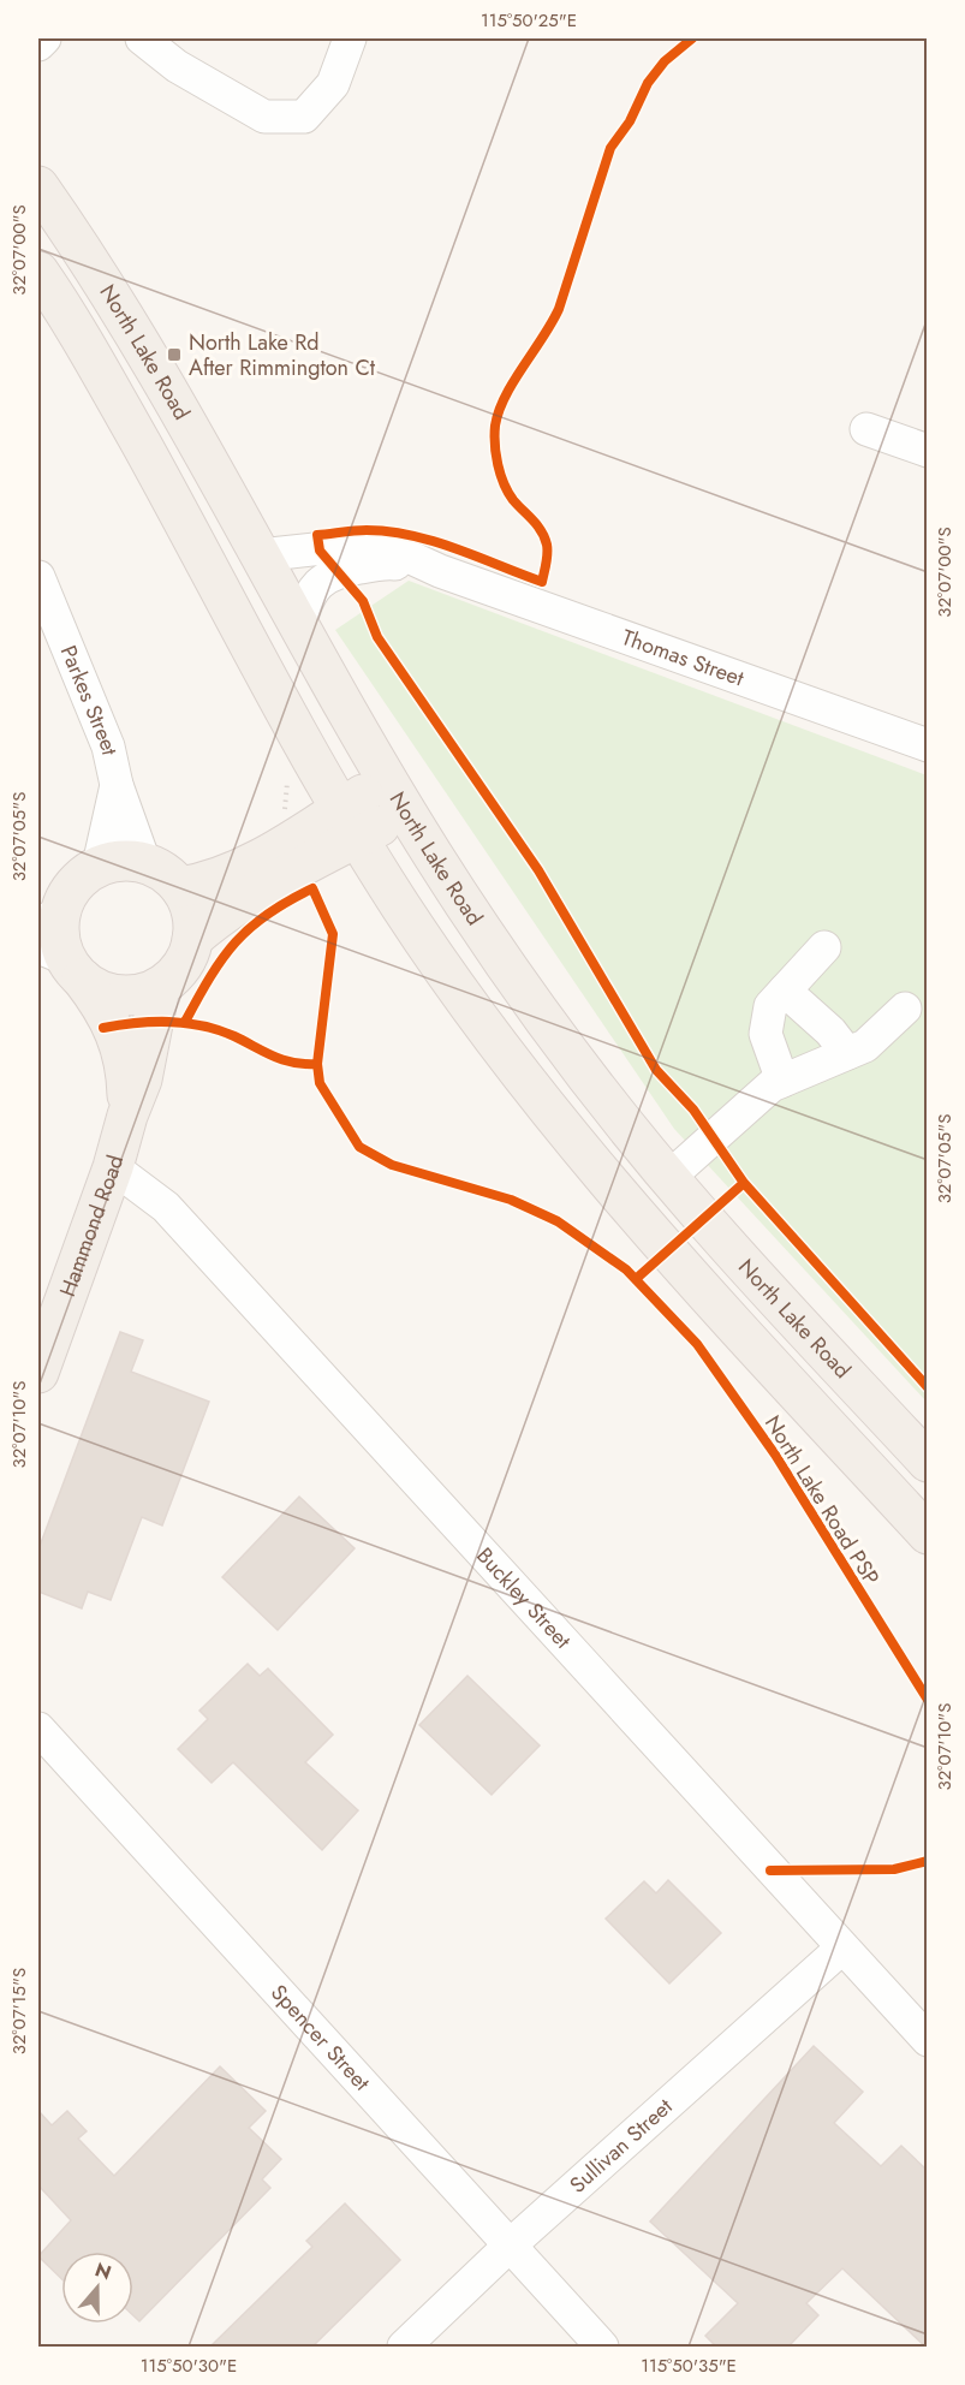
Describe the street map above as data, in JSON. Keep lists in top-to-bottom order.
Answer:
{
  "streets": {
    "main road": ["North Lake Road", "Hammond Road"],
    "street": [
      "Thomas Street",
      "Parkes Street",
      "Buckley Street",
      "Spencer Street",
      "Sullivan Street"
    ],
    "cycle path": ["North Lake Road PSP"]
  },
  "crossings": [
    ["North Lake Road", "Thomas Street"],
    ["Parkes Street", "Hammond Road"],
    ["Hammond Road", "Buckley Street"],
    ["Buckley Street", "Sullivan Street"],
    ["Spencer Street", "Sullivan Street"]
  ],
  "places": {
    "transit": ["North Lake Rd After Rimmington Ct"]
  },
  "north": "top",
  "coordinates": [
    "115°50'25\"E",
    "32°07'00\"S",
    "32°07'05\"S",
    "32°07'10\"S",
    "32°07'15\"S",
    "115°50'30\"E",
    "115°50'35\"E"
  ]
}
